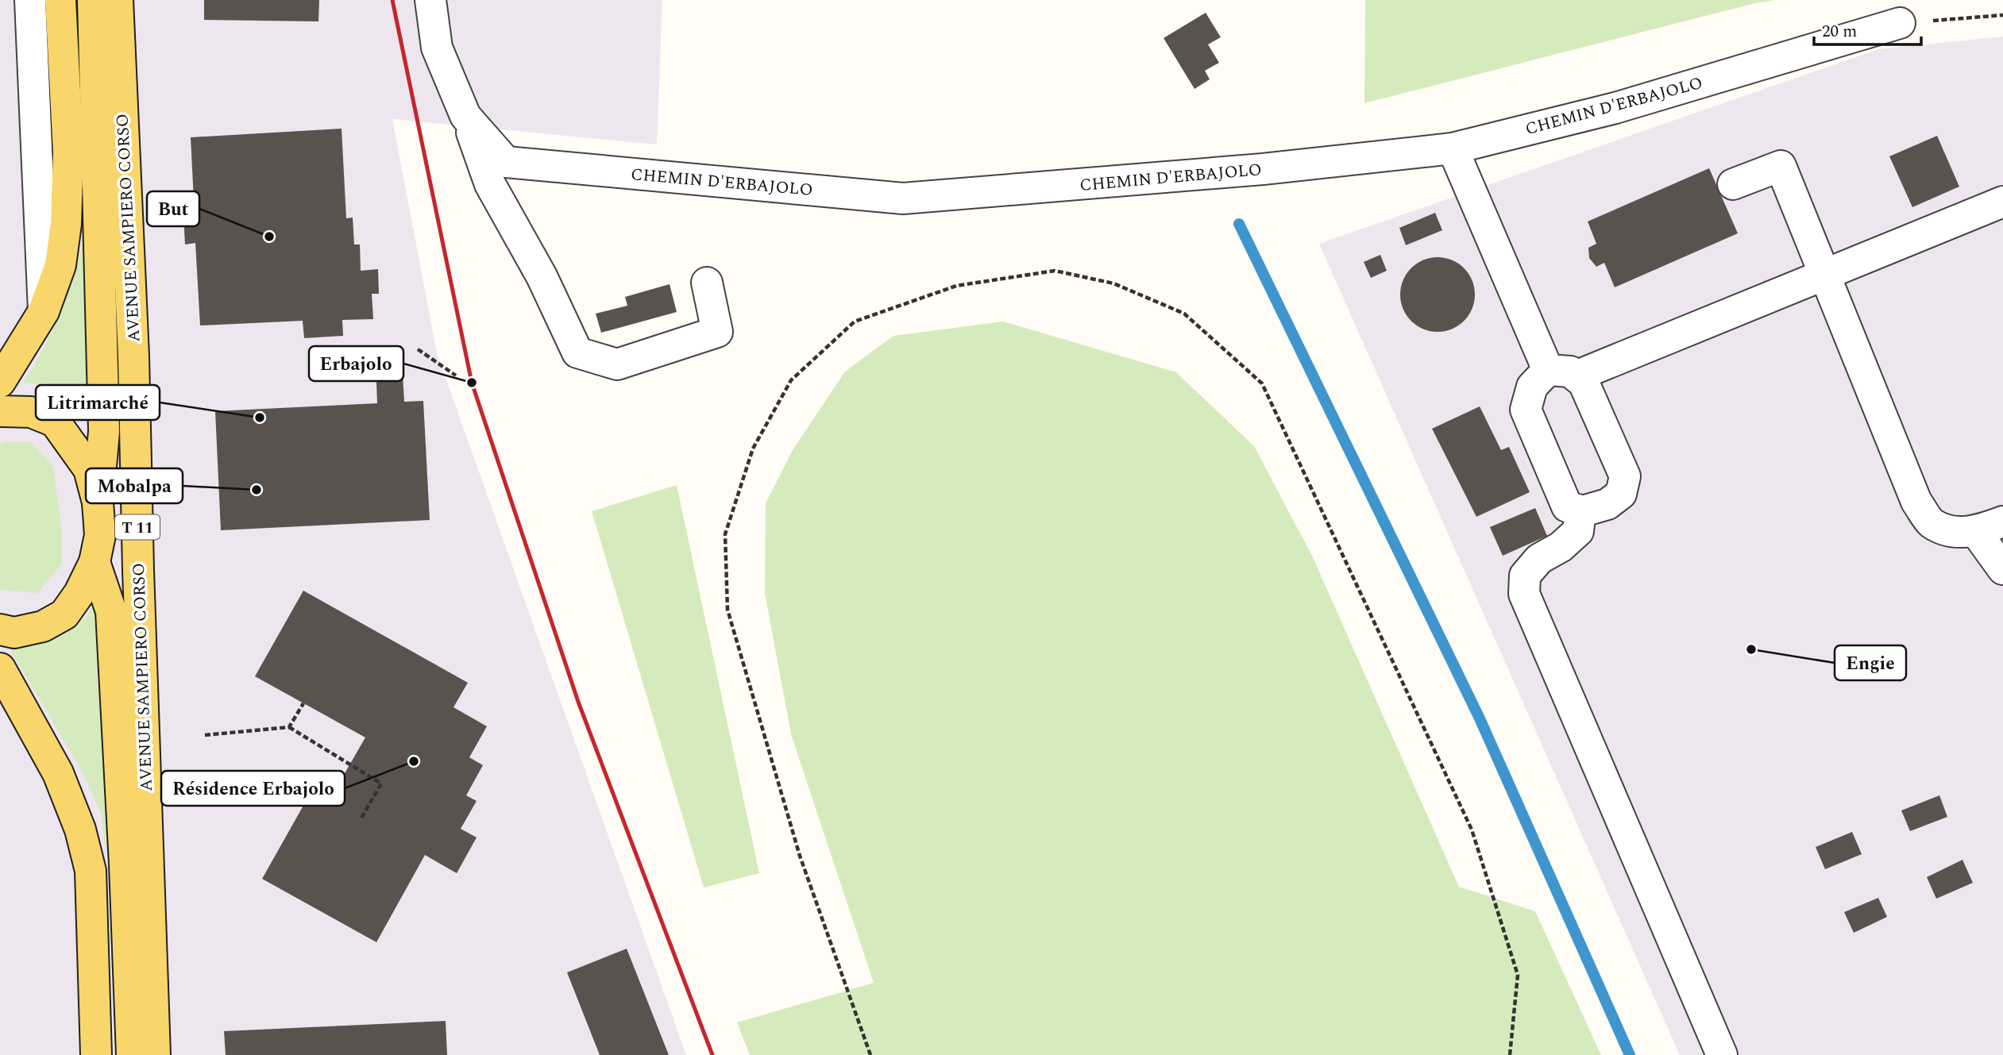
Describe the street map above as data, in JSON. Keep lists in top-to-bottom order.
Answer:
{
  "streets": {
    "main road": ["AVENUE SAMPIERO CORSO", "T 11"],
    "street": ["CHEMIN D'ERBAJOLO"]
  },
  "places": [
    "But",
    "Erbajolo",
    "Litrimarché",
    "Mobalpa",
    "Engie",
    "Résidence Erbajolo"
  ],
  "scale_bar": "20 m"
}
